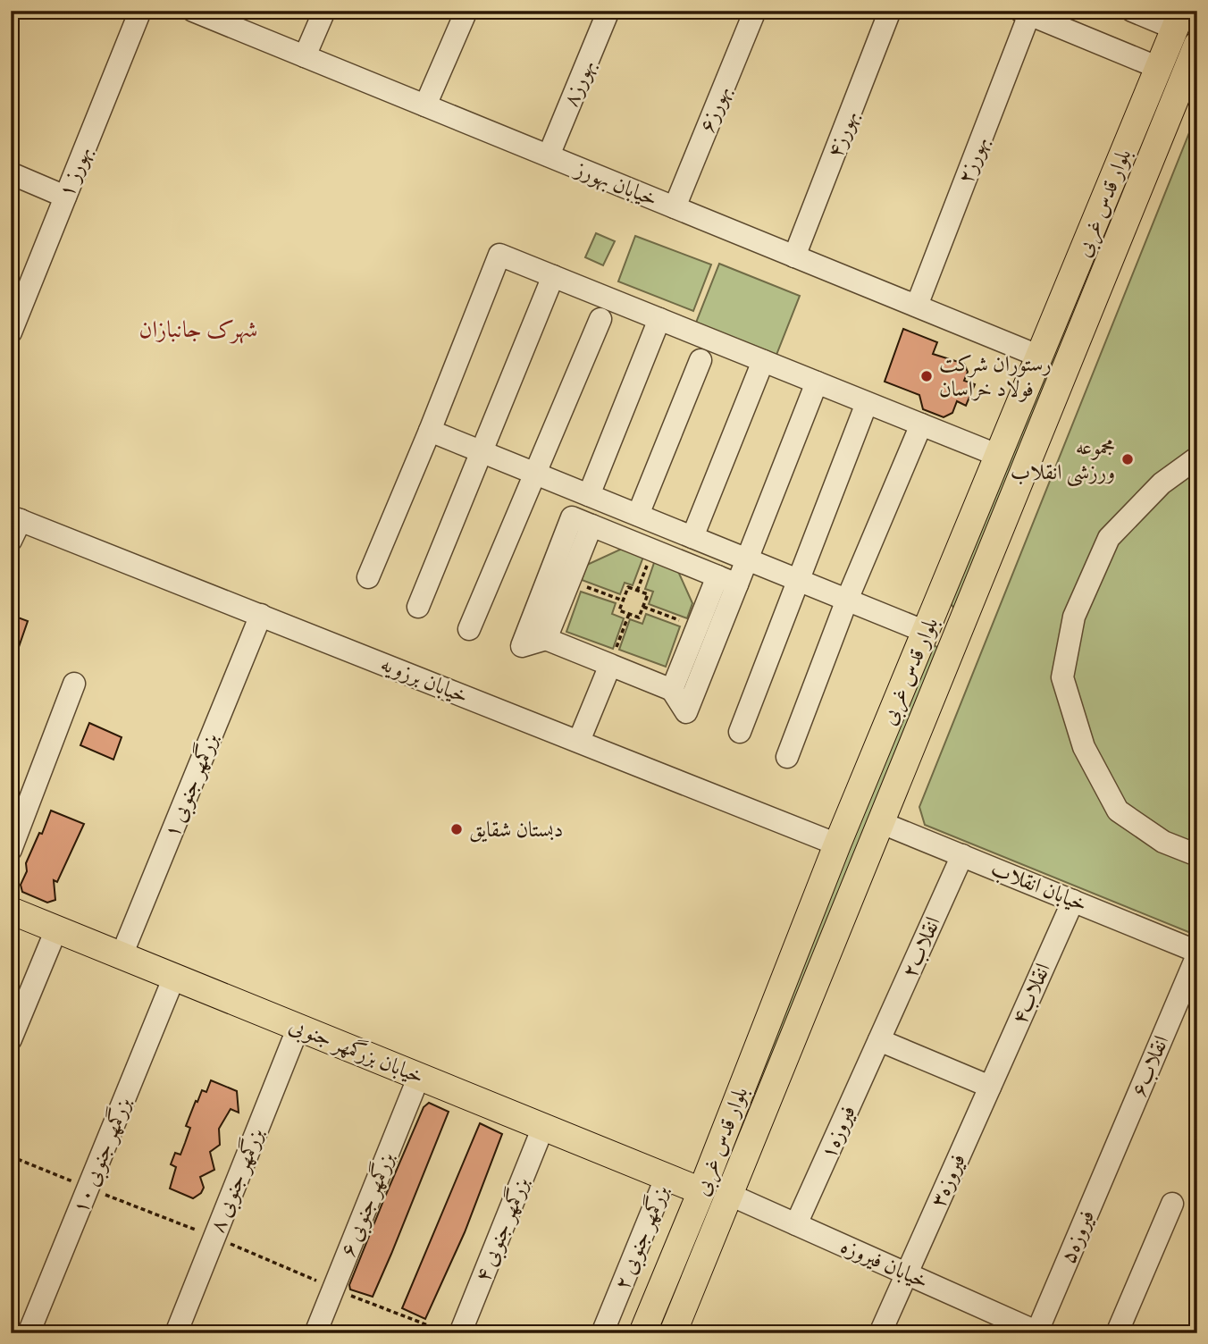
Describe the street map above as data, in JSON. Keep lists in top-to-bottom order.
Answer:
{
  "streets": {
    "main road": ["بلوار قدس غربی", "خیابان بزرگمهر جنوبی"],
    "street": [
      "بهورز۸",
      "بهورز۶",
      "بهورز۴",
      "بهورز۲",
      "بهورز ۱",
      "خیابان بهورز",
      "خیابان برزویه",
      "بزرگمهر جنوبی ۱",
      "خیابان انقلاب",
      "انقلاب۲",
      "انقلاب۴",
      "انقلاب۶",
      "فیروزه۱",
      "بزرگمهر جنوبی ۱۰",
      "بزرگمهر جنوبی ۸",
      "فیروزه۳",
      "بزرگمهر جنوبی ۶",
      "بزرگمهر جنوبی ۴",
      "فیروزه۵",
      "بزرگمهر جنوبی ۲",
      "خیابان فیروزه"
    ]
  },
  "crossings": [
    ["بهورز۸", "خیابان بهورز"],
    ["بهورز۶", "خیابان بهورز"],
    ["بهورز۴", "خیابان بهورز"],
    ["بهورز۲", "خیابان بهورز"],
    ["خیابان بهورز", "بلوار قدس غربی"],
    ["بلوار قدس غربی", "خیابان برزویه"],
    ["بلوار قدس غربی", "خیابان انقلاب"],
    ["بلوار قدس غربی", "خیابان بزرگمهر جنوبی"],
    ["بلوار قدس غربی", "خیابان فیروزه"],
    ["خیابان برزویه", "بزرگمهر جنوبی ۱"],
    ["بزرگمهر جنوبی ۱", "خیابان بزرگمهر جنوبی"],
    ["خیابان انقلاب", "انقلاب۲"],
    ["خیابان انقلاب", "انقلاب۴"],
    ["خیابان انقلاب", "انقلاب۶"],
    ["انقلاب۲", "فیروزه۱"],
    ["انقلاب۴", "فیروزه۳"],
    ["خیابان بزرگمهر جنوبی", "بزرگمهر جنوبی ۱۰"],
    ["خیابان بزرگمهر جنوبی", "بزرگمهر جنوبی ۸"],
    ["خیابان بزرگمهر جنوبی", "بزرگمهر جنوبی ۶"],
    ["خیابان بزرگمهر جنوبی", "بزرگمهر جنوبی ۴"],
    ["خیابان بزرگمهر جنوبی", "بزرگمهر جنوبی ۲"],
    ["انقلاب۶", "فیروزه۵"],
    ["فیروزه۱", "خیابان فیروزه"],
    ["فیروزه۳", "خیابان فیروزه"],
    ["فیروزه۵", "خیابان فیروزه"]
  ],
  "districts": ["شهرک جانبازان"],
  "places": ["رستوران شرکت فولاد خراسان", "مجموعه ورزشی انقلاب", "دبستان شقایق"]
}
